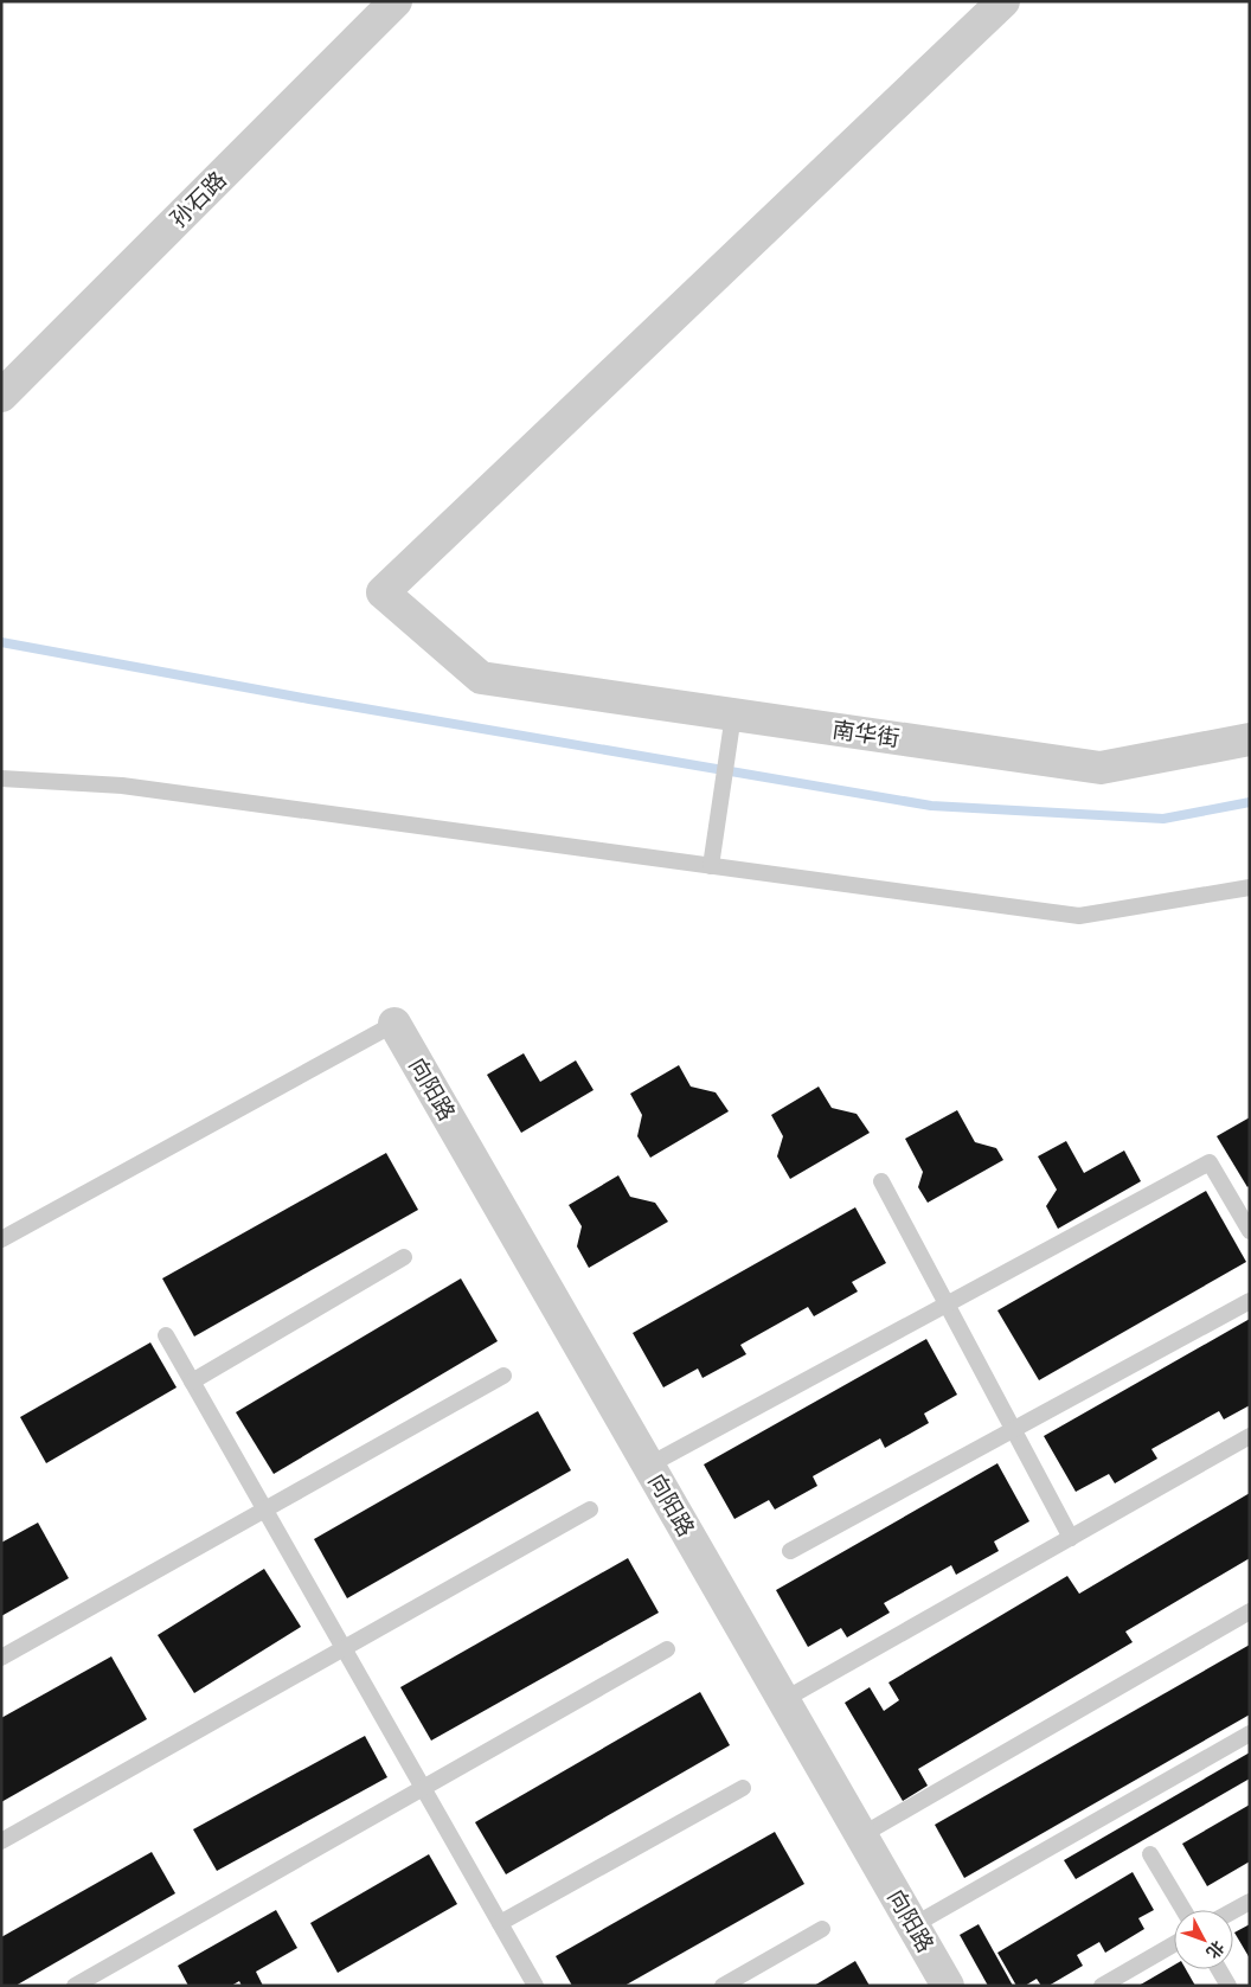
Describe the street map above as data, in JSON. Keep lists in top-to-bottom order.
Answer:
{
  "streets": {
    "street": ["孙石路", "南华街", "向阳路"]
  },
  "north": "bottom right"
}
